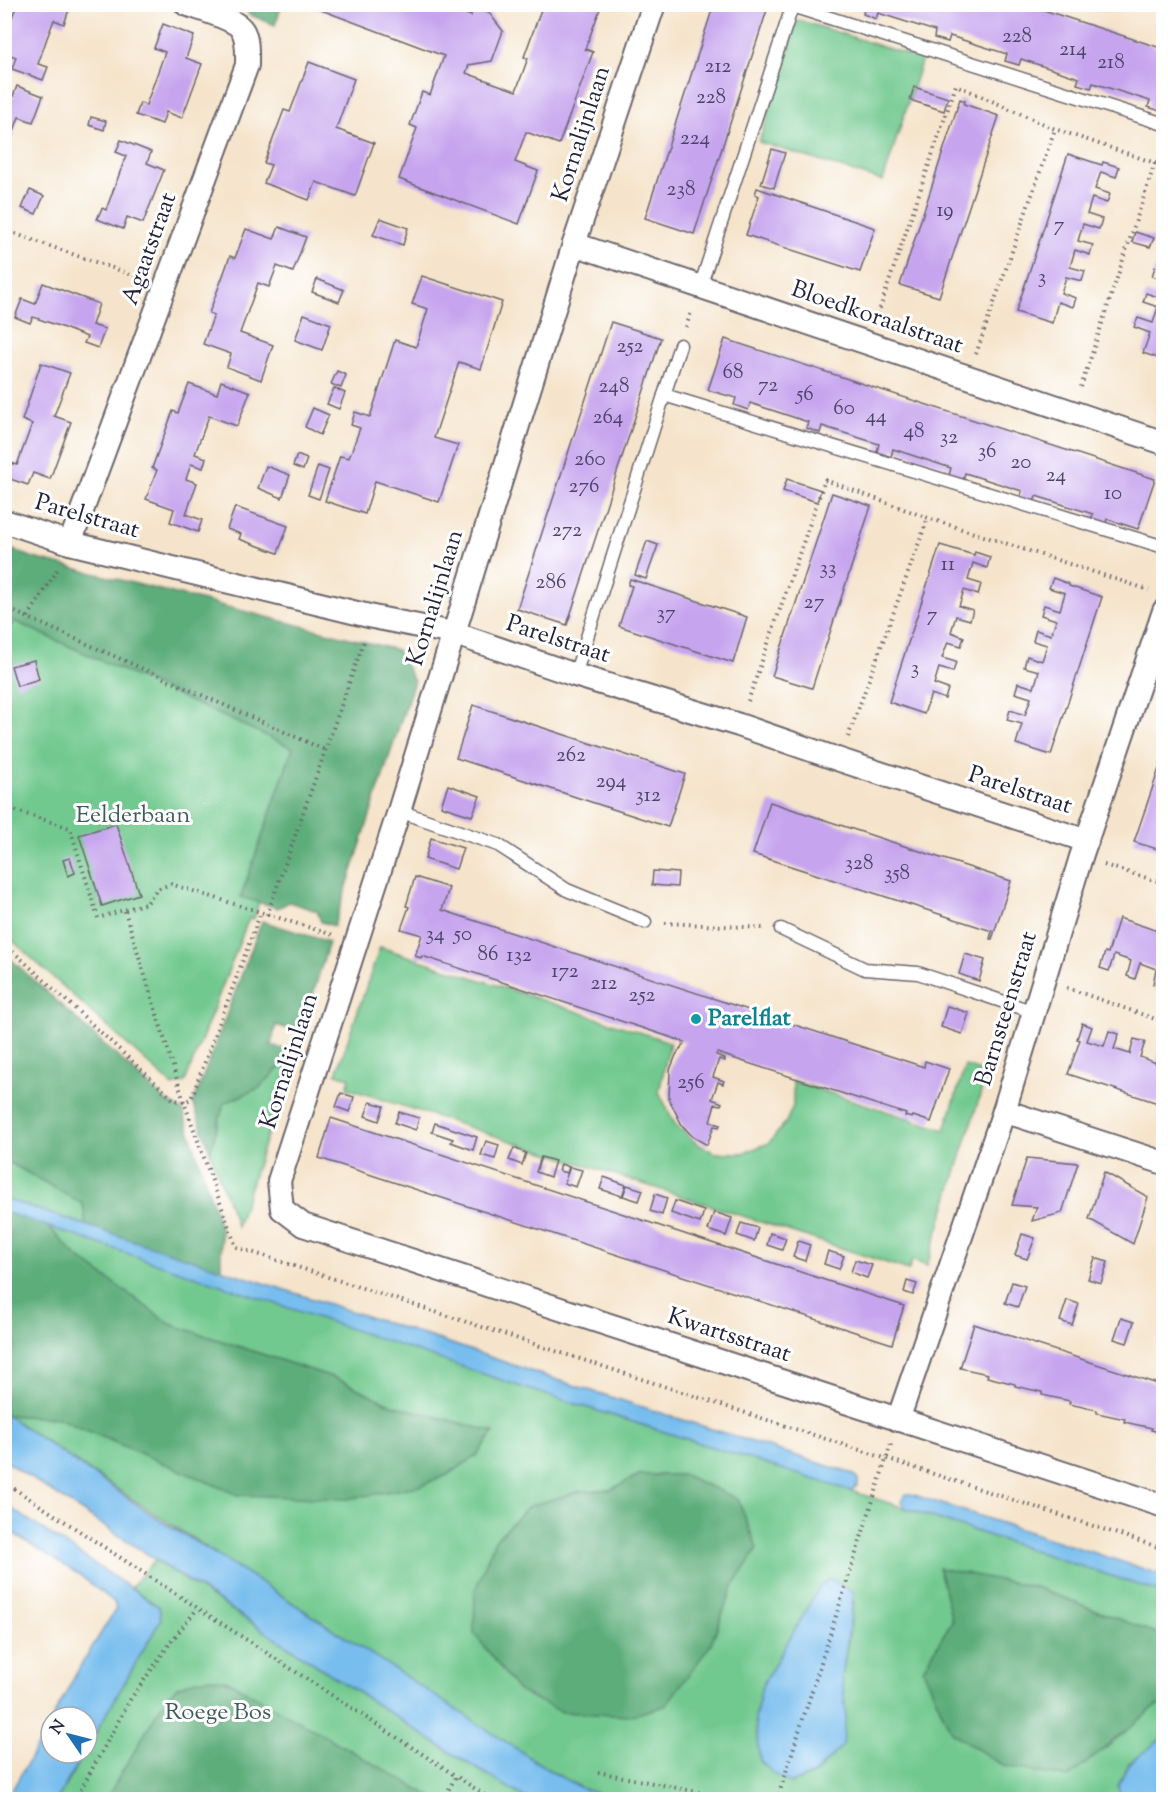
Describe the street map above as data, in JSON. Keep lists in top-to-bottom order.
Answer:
{
  "streets": {
    "street": [
      "Kornalijnlaan",
      "Agaatstraat",
      "Bloedkoraalstraat",
      "Parelstraat",
      "Barnsteenstraat",
      "Kwartsstraat"
    ]
  },
  "crossings": [
    ["Kornalijnlaan", "Bloedkoraalstraat"],
    ["Kornalijnlaan", "Parelstraat"],
    ["Kornalijnlaan", "Kwartsstraat"],
    ["Agaatstraat", "Parelstraat"],
    ["Parelstraat", "Barnsteenstraat"],
    ["Barnsteenstraat", "Kwartsstraat"]
  ],
  "parks": ["Eelderbaan", "Roege Bos"],
  "places": ["Parelflat"],
  "house_numbers": [
    "228",
    "214",
    "218",
    "212",
    "228",
    "224",
    "238",
    "19",
    "7",
    "3",
    "252",
    "68",
    "72",
    "248",
    "56",
    "60",
    "44",
    "264",
    "48",
    "32",
    "36",
    "260",
    "20",
    "24",
    "276",
    "10",
    "272",
    "11",
    "33",
    "286",
    "27",
    "37",
    "7",
    "3",
    "262",
    "294",
    "312",
    "328",
    "358",
    "34",
    "50",
    "86",
    "132",
    "172",
    "212",
    "252",
    "256"
  ],
  "north": "top left"
}
